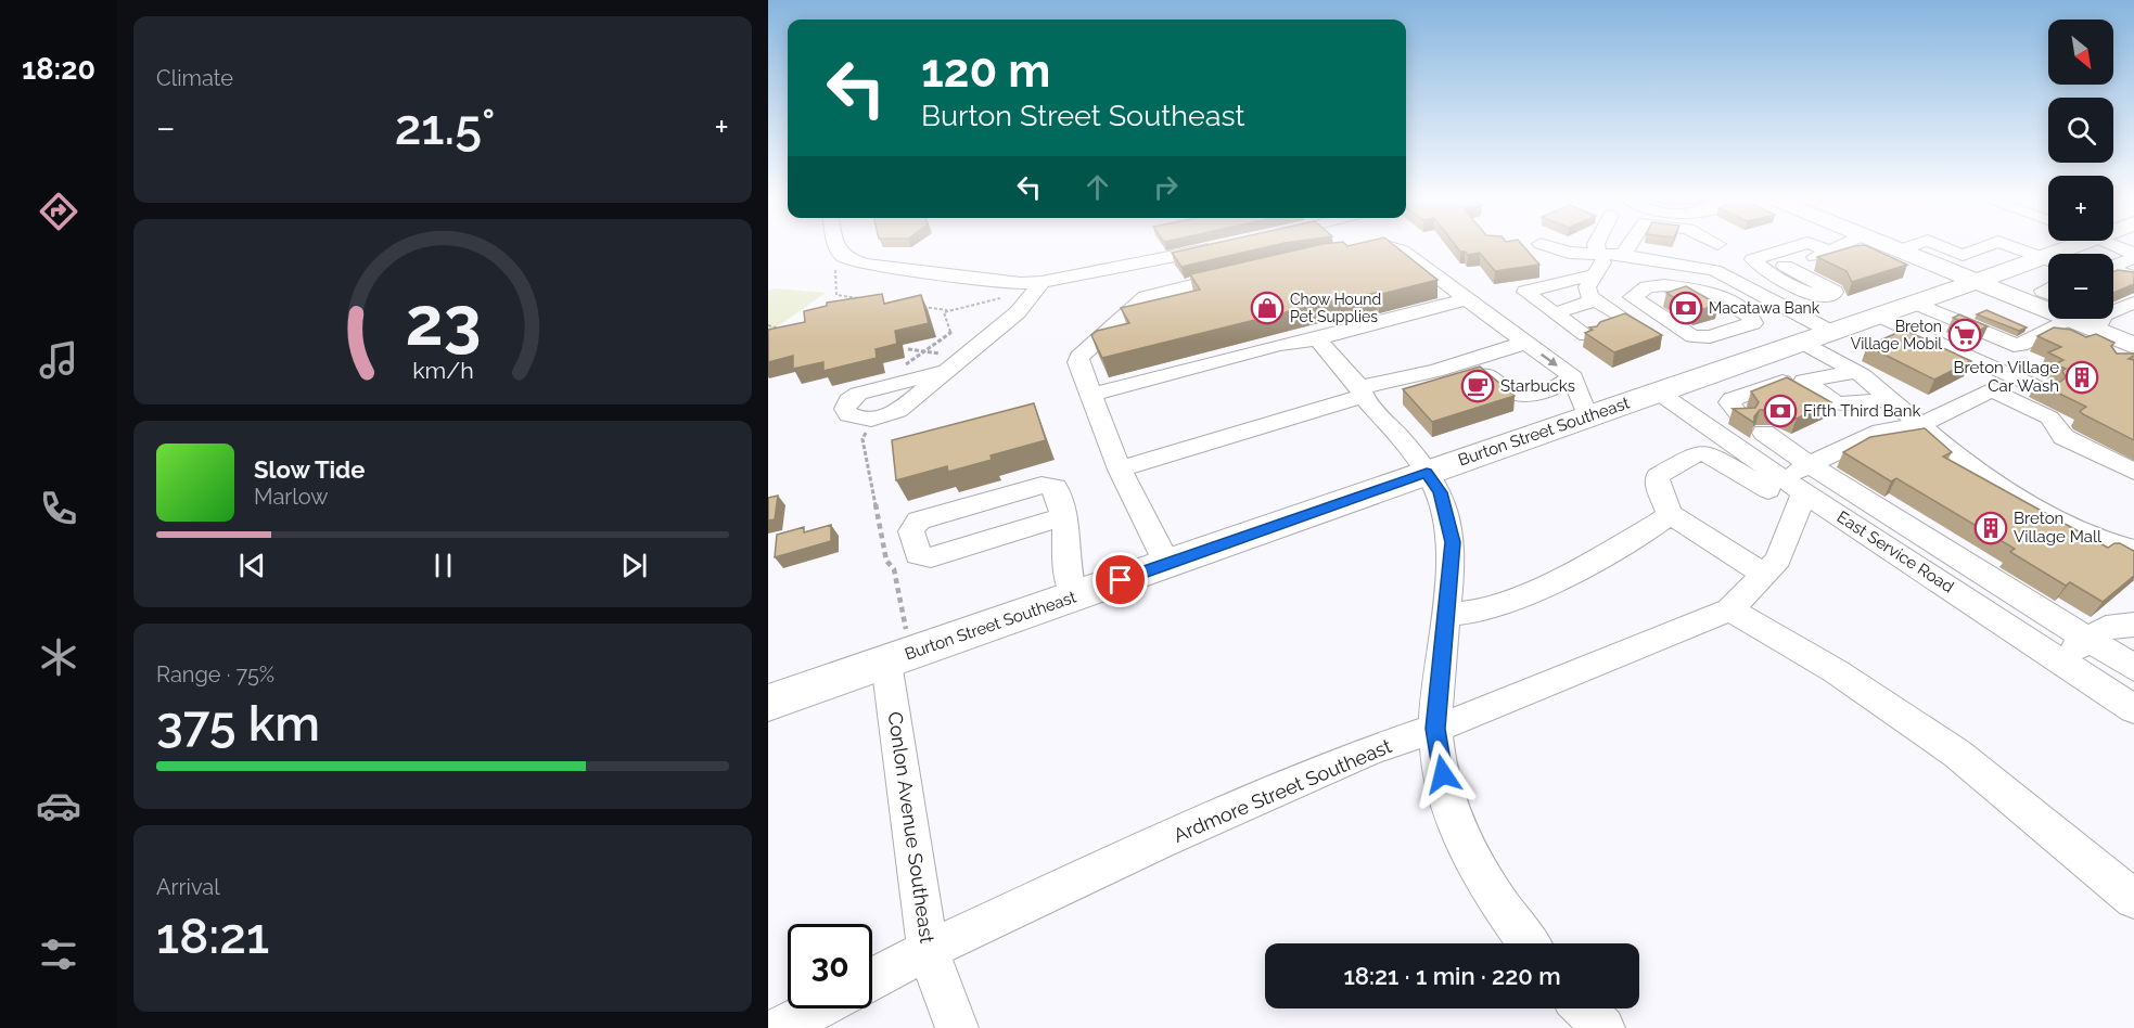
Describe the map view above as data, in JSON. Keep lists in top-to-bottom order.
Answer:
{
  "streets": {
    "main road": ["Burton Street Southeast"],
    "street": ["East Service Road", "Ardmore Street Southeast", "Conlon Avenue Southeast"]
  },
  "crossings": [
    ["Burton Street Southeast", "East Service Road"],
    ["Burton Street Southeast", "Conlon Avenue Southeast"],
    ["East Service Road", "Ardmore Street Southeast"],
    ["Ardmore Street Southeast", "Conlon Avenue Southeast"]
  ],
  "places": {
    "shop": ["Chow Hound Pet Supplies"],
    "bank": ["Macatawa Bank", "Fifth Third Bank"],
    "supermarket": ["Breton Village Mobil"],
    "building": ["Breton Village Car Wash", "Breton Village Mall"],
    "cafe": ["Starbucks"]
  },
  "north": "bottom right",
  "page": {
    "tabs": "18:20",
    "tile": [
      "Climate",
      ["Range · 75%", "375 km"],
      ["Arrival", "18:21"]
    ],
    "map_buttons": ["+", "−"],
    "turn": ["120 m", "Burton Street Southeast"],
    "heat": ["−", "21.5°", "+"],
    "song": ["Slow Tide", "Marlow"],
    "limit": "30",
    "trip": "18:21 · 1 min · 220 m",
    "gauge": ["23", "km/h"]
  }
}
